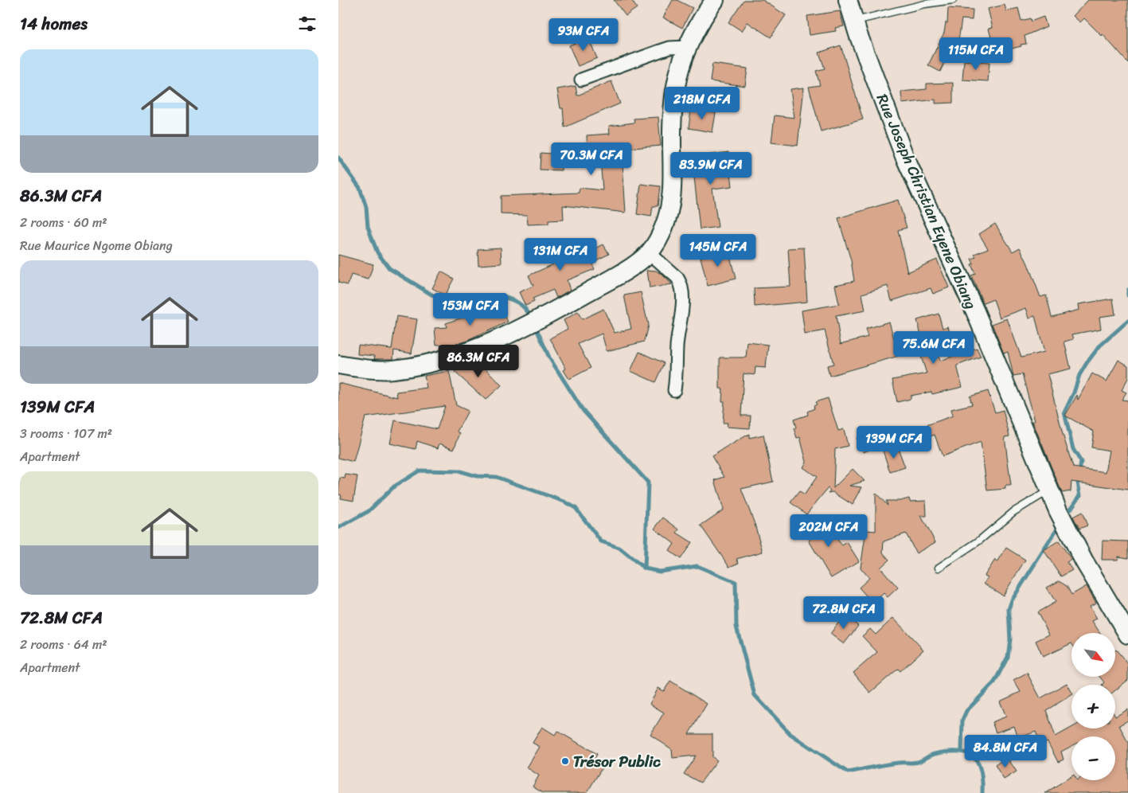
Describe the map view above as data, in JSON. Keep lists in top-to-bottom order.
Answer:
{
  "streets": {
    "street": ["Rue Joseph Christian Eyene Obiang"]
  },
  "places": ["Trésor Public"],
  "north": "bottom right",
  "page": {
    "heading": "14 homes",
    "price": [
      "93M CFA",
      "115M CFA",
      "218M CFA",
      "70.3M CFA",
      "83.9M CFA",
      "145M CFA",
      "131M CFA",
      "153M CFA",
      "75.6M CFA",
      "86.3M CFA",
      "139M CFA",
      "202M CFA",
      "72.8M CFA",
      "84.8M CFA"
    ],
    "list": [
      {
        "name": "86.3M CFA",
        "note": "2 rooms · 60 m² · Rue Maurice Ngome Obiang"
      },
      {
        "name": "139M CFA",
        "note": "3 rooms · 107 m² · Apartment"
      },
      {
        "name": "72.8M CFA",
        "note": "2 rooms · 64 m² · Apartment"
      }
    ],
    "map_buttons": ["+", "−"]
  }
}
